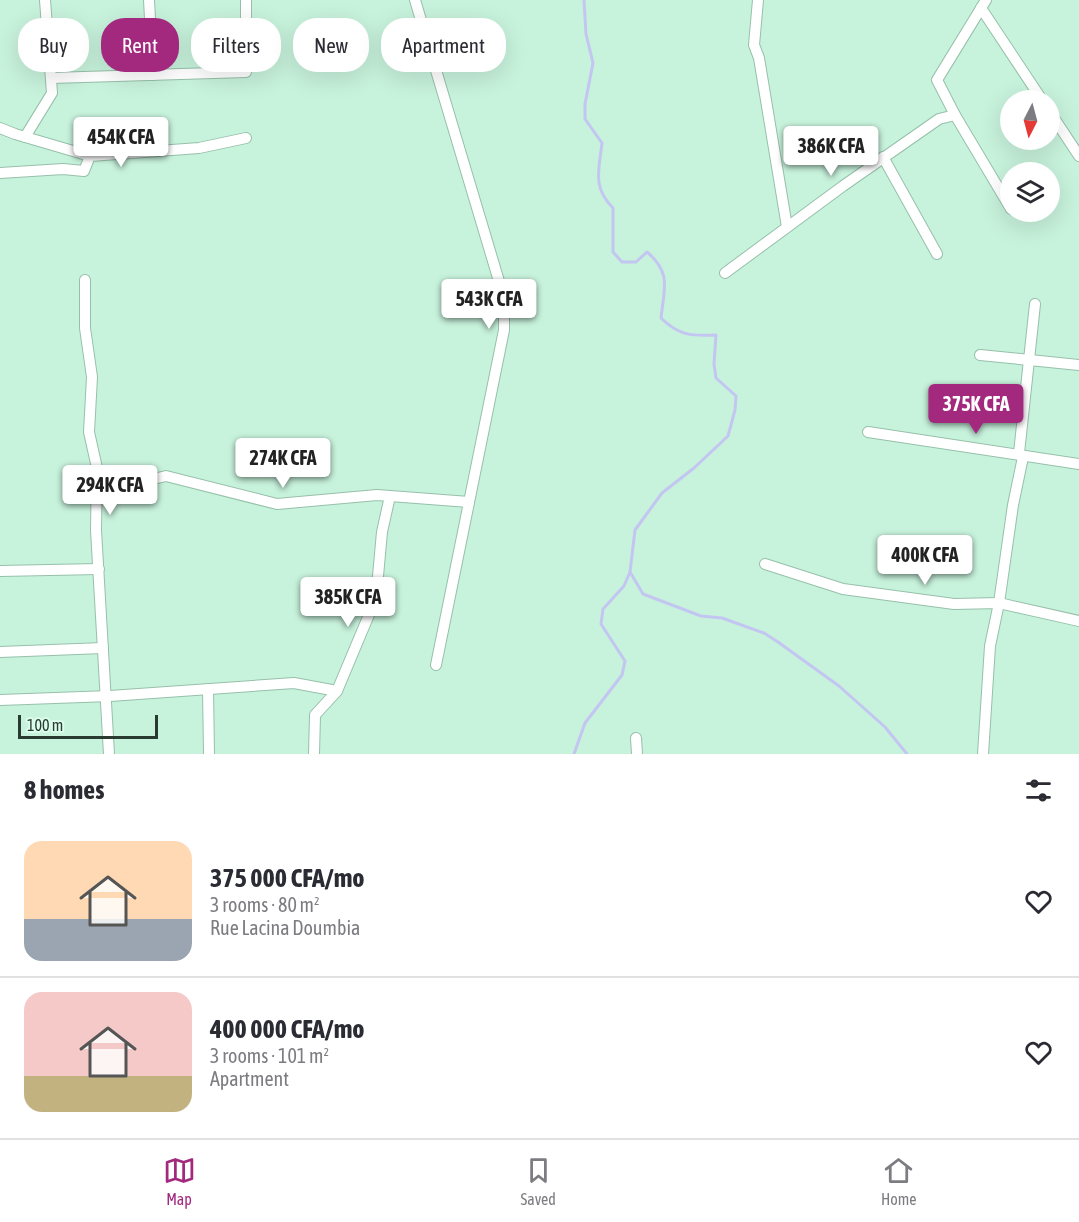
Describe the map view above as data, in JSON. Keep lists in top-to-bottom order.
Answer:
{
  "scale_bar": "100 m",
  "north": "bottom",
  "page": {
    "chip": [
      "Buy",
      "Rent",
      "Filters",
      "New",
      "Apartment"
    ],
    "price": [
      "454K CFA",
      "386K CFA",
      "543K CFA",
      "375K CFA",
      "274K CFA",
      "294K CFA",
      "400K CFA",
      "385K CFA"
    ],
    "scale": "100 m",
    "heading": "8 homes",
    "list": [
      {
        "name": "375 000 CFA/mo",
        "note": "3 rooms · 80 m² · Rue Lacina Doumbia"
      },
      {
        "name": "400 000 CFA/mo",
        "note": "3 rooms · 101 m² · Apartment"
      }
    ],
    "tabs": ["Map", "Saved", "Home"]
  }
}
